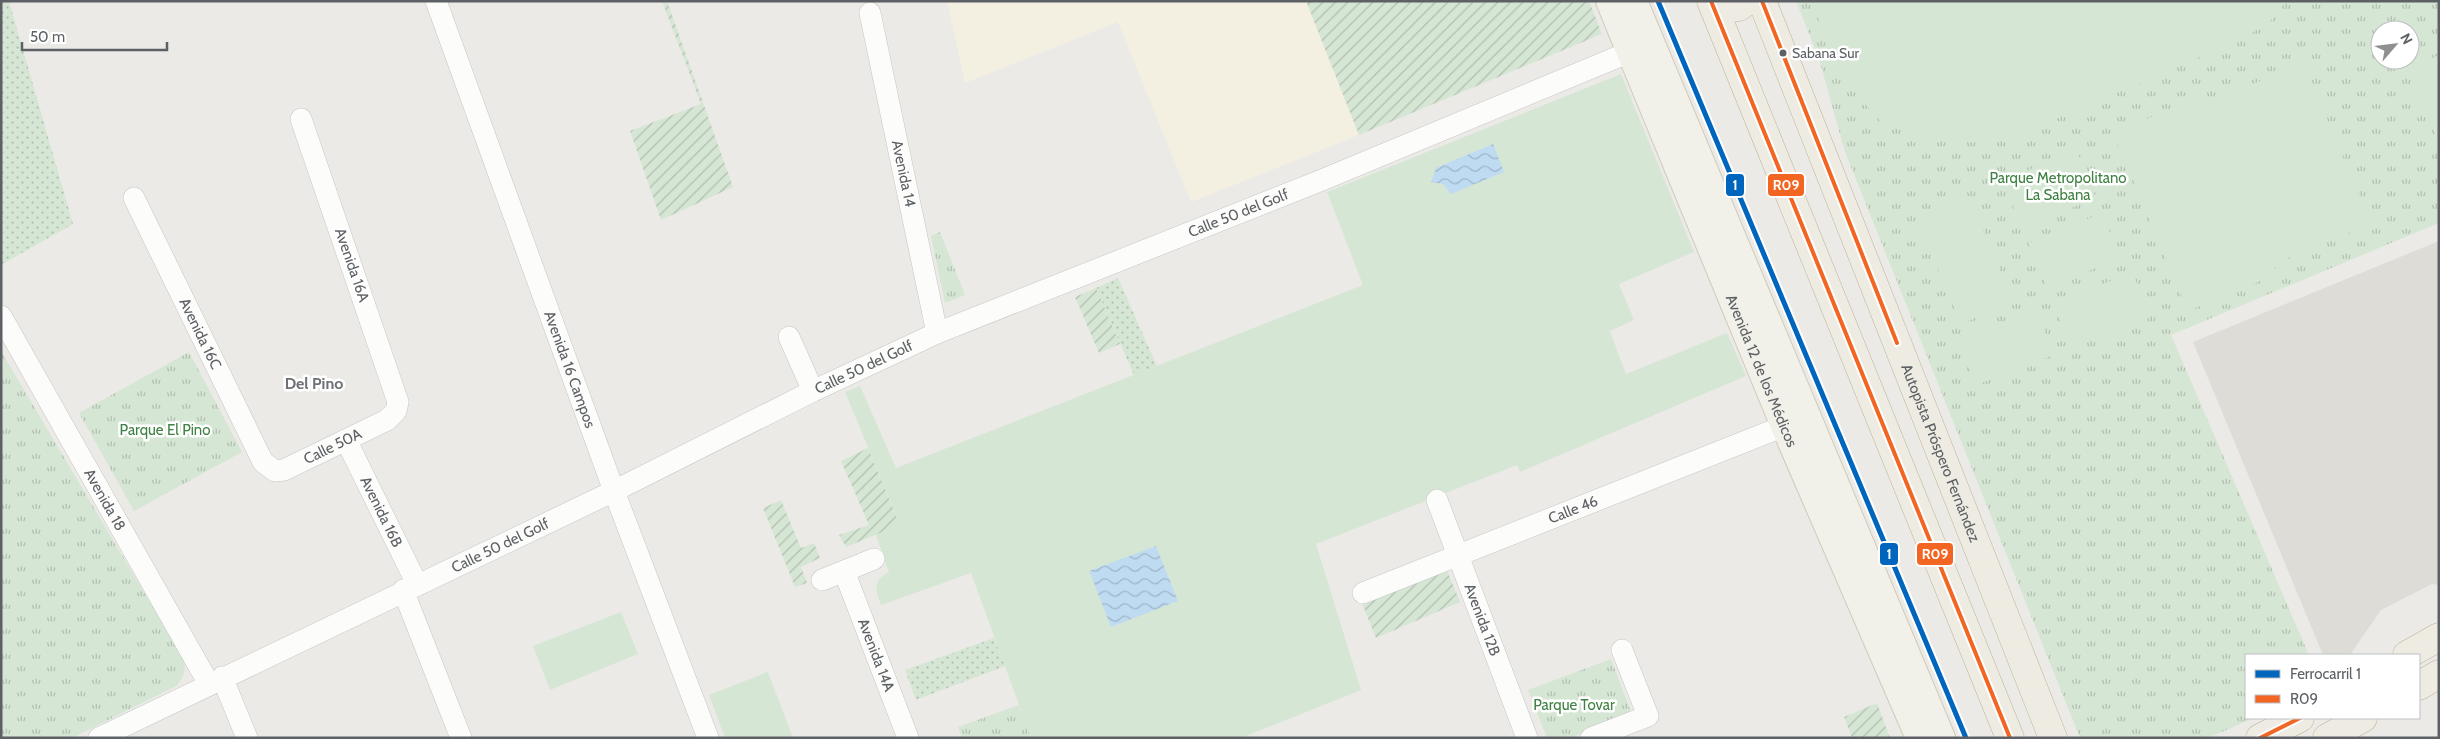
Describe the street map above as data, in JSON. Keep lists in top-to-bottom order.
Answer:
{
  "streets": {
    "highway": ["Autopista Próspero Fernández"],
    "main road": ["Avenida 12 de los Médicos"],
    "street": [
      "Avenida 14",
      "Calle 50 del Golf",
      "Avenida 16A",
      "Avenida 16C",
      "Avenida 16 Campos",
      "Calle 50A",
      "Avenida 18",
      "Calle 46",
      "Avenida 16B",
      "Avenida 12B",
      "Avenida 14A"
    ]
  },
  "crossings": [
    ["Avenida 14", "Calle 50 del Golf"],
    ["Calle 50 del Golf", "Avenida 16 Campos"],
    ["Calle 50 del Golf", "Avenida 12 de los Médicos"],
    ["Calle 50 del Golf", "Avenida 18"],
    ["Calle 50 del Golf", "Avenida 16B"],
    ["Avenida 16A", "Calle 50A"],
    ["Avenida 16C", "Calle 50A"],
    ["Avenida 12 de los Médicos", "Calle 46"],
    ["Calle 50A", "Avenida 16B"],
    ["Calle 46", "Avenida 12B"]
  ],
  "districts": ["Del Pino"],
  "parks": ["Parque Metropolitano La Sabana", "Parque El Pino", "Parque Tovar"],
  "places": ["Sabana Sur"],
  "lines": ["rail line 1", "transit line R09"],
  "legend": ["Ferrocarril 1", "R09"],
  "scale_bar": "50 m",
  "north": "top right"
}
